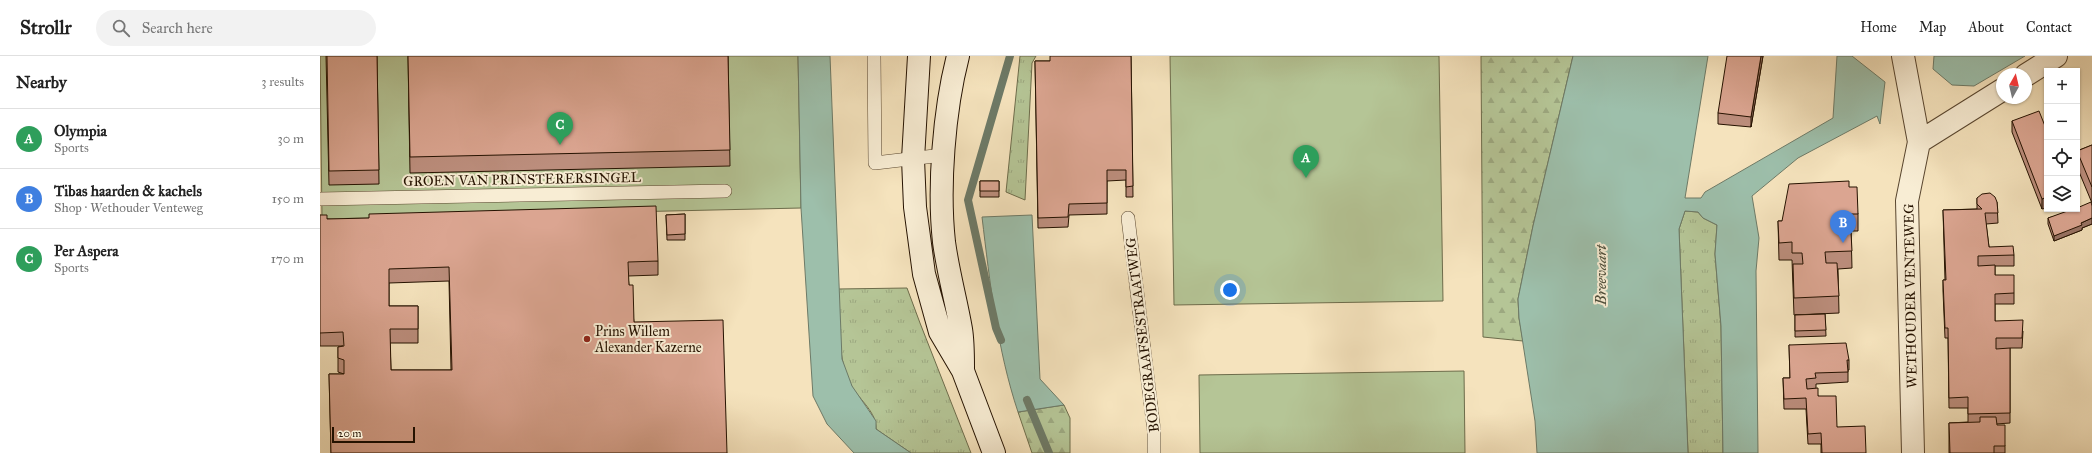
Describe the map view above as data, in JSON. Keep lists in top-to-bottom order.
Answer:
{
  "streets": {
    "main road": ["WETHOUDER VENTEWEG"],
    "lane": ["GROEN VAN PRINSTERERSINGEL", "BODEGRAAFSESTRAATWEG"]
  },
  "water": ["Breevaart"],
  "places": ["Prins Willem Alexander Kazerne"],
  "scale_bar": "20 m",
  "north": "top",
  "page": {
    "header": "Strollr",
    "search": "Search here",
    "nav": [
      "Home",
      "Map",
      "About",
      "Contact"
    ],
    "heading": ["Nearby", "3 results"],
    "map_buttons": ["+", "−"],
    "list": [
      {
        "mark": "A",
        "name": "Olympia",
        "note": "Sports",
        "value": "30 m"
      },
      {
        "mark": "B",
        "name": "Tibas haarden & kachels",
        "note": "Shop · Wethouder Venteweg",
        "value": "150 m"
      },
      {
        "mark": "C",
        "name": "Per Aspera",
        "note": "Sports",
        "value": "170 m"
      }
    ],
    "pins": ["C", "A", "B"],
    "scale": "20 m"
  }
}
